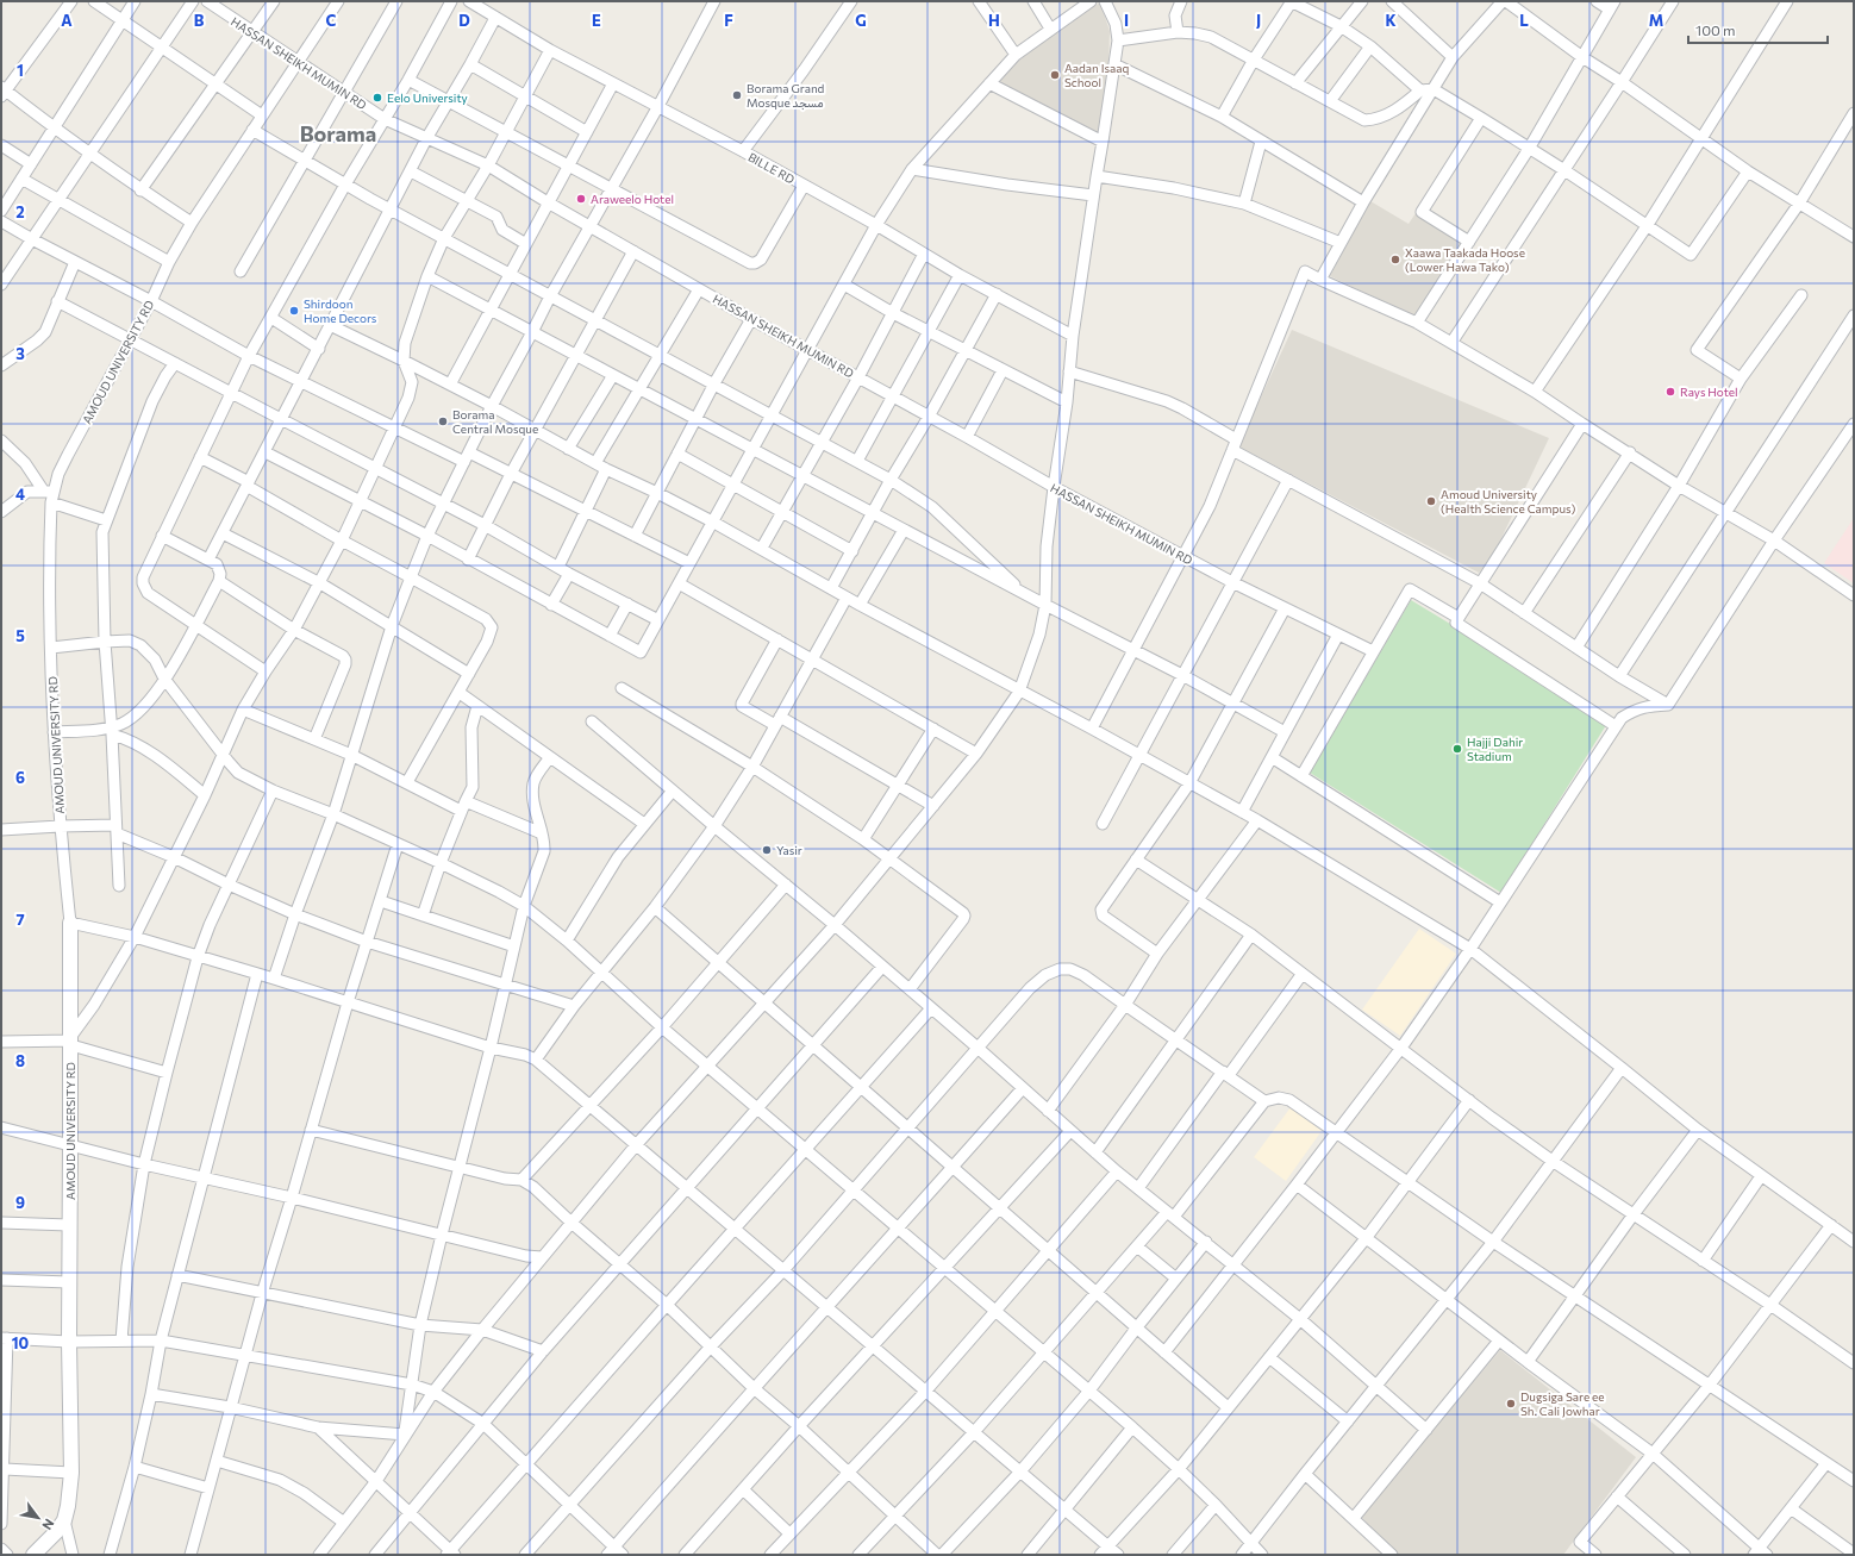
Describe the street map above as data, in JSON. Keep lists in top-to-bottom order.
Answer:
{
  "streets": {
    "street": ["HASSAN SHEIKH MUMIN RD", "BILLE RD", "AMOUD UNIVERSITY RD"]
  },
  "crossings": [
    ["HASSAN SHEIKH MUMIN RD", "AMOUD UNIVERSITY RD"]
  ],
  "districts": ["Borama"],
  "places": [
    "Aadan Isaaq School",
    "Borama Grand Mosque مسجد",
    "Eelo University",
    "Araweelo Hotel",
    "Xaawa Taakada Hoose (Lower Hawa Tako)",
    "Shirdoon Home Decors",
    "Rays Hotel",
    "Borama Central Mosque",
    "Amoud University (Health Science Campus)",
    "Hajji Dahir Stadium",
    "Yasir",
    "Dugsiga Sare ee Sh. Cali Jowhar"
  ],
  "scale_bar": "100 m",
  "north": "bottom right",
  "grid": {
    "columns": [
      "A",
      "B",
      "C",
      "D",
      "E",
      "F",
      "G",
      "H",
      "I",
      "J",
      "K",
      "L",
      "M"
    ],
    "rows": [
      "1",
      "2",
      "3",
      "4",
      "5",
      "6",
      "7",
      "8",
      "9",
      "10"
    ]
  }
}
